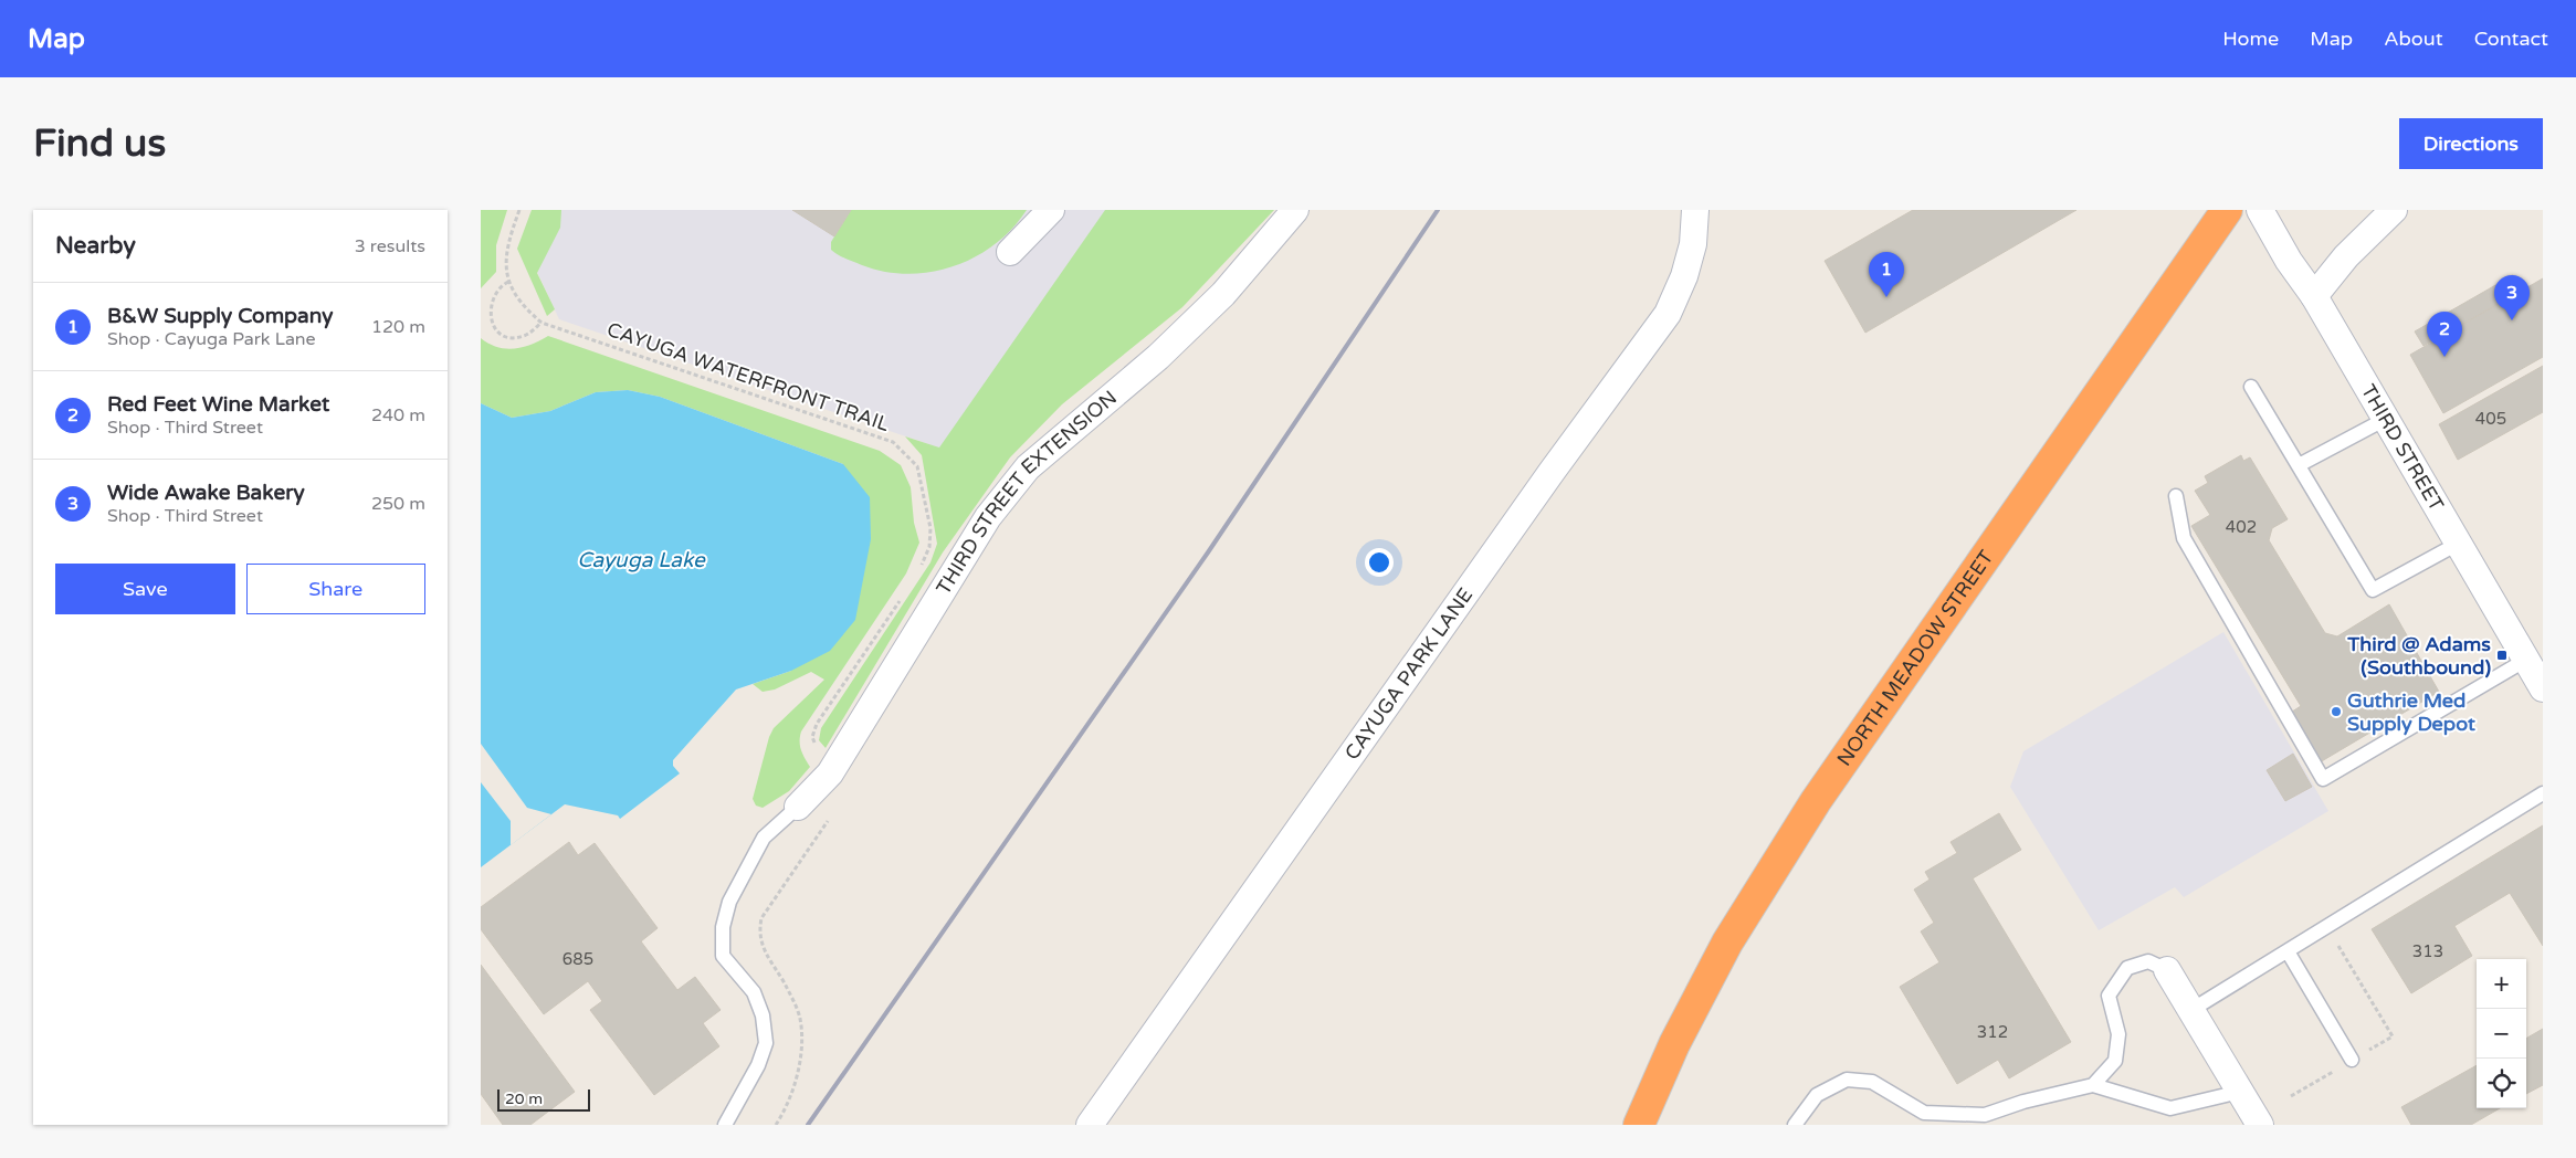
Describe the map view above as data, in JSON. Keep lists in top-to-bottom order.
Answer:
{
  "streets": {
    "highway": ["NORTH MEADOW STREET"],
    "street": ["THIRD STREET", "THIRD STREET EXTENSION", "CAYUGA PARK LANE"],
    "path": ["CAYUGA WATERFRONT TRAIL"]
  },
  "water": ["Cayuga Lake"],
  "places": {
    "transit": ["Third @ Adams (Southbound)"],
    "other": ["Guthrie Med Supply Depot"]
  },
  "house_numbers": [
    "405",
    "402",
    "313",
    "685",
    "312"
  ],
  "scale_bar": "20 m",
  "page": {
    "header": "Map",
    "nav": [
      "Home",
      "Map",
      "About",
      "Contact"
    ],
    "buttons": [
      "Directions",
      ["Save", "Share"]
    ],
    "title": "Find us",
    "heading": ["Nearby", "3 results"],
    "pins": ["1", "3", "2"],
    "list": [
      {
        "mark": "1",
        "name": "B&W Supply Company",
        "note": "Shop · Cayuga Park Lane",
        "value": "120 m"
      },
      {
        "mark": "2",
        "name": "Red Feet Wine Market",
        "note": "Shop · Third Street",
        "value": "240 m"
      },
      {
        "mark": "3",
        "name": "Wide Awake Bakery",
        "note": "Shop · Third Street",
        "value": "250 m"
      }
    ],
    "map_buttons": ["+", "−"],
    "scale": "20 m"
  }
}
